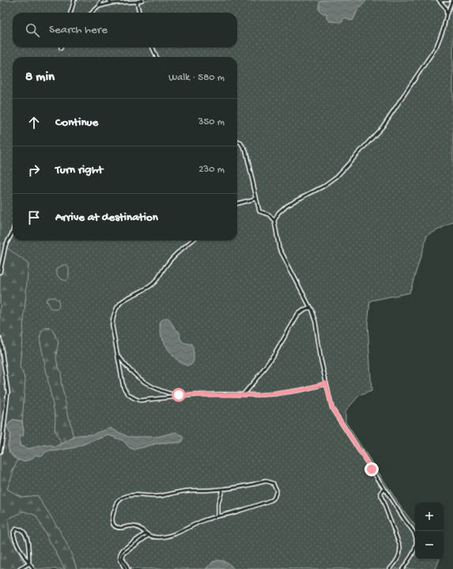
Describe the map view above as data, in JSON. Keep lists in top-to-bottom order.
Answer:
{
  "page": {
    "search": "Search here",
    "heading": ["8 min", "Walk · 580 m"],
    "list": [
      ["Continue", "350 m"],
      ["Turn right", "230 m"],
      "Arrive at destination"
    ],
    "map_buttons": ["+", "−"]
  }
}
